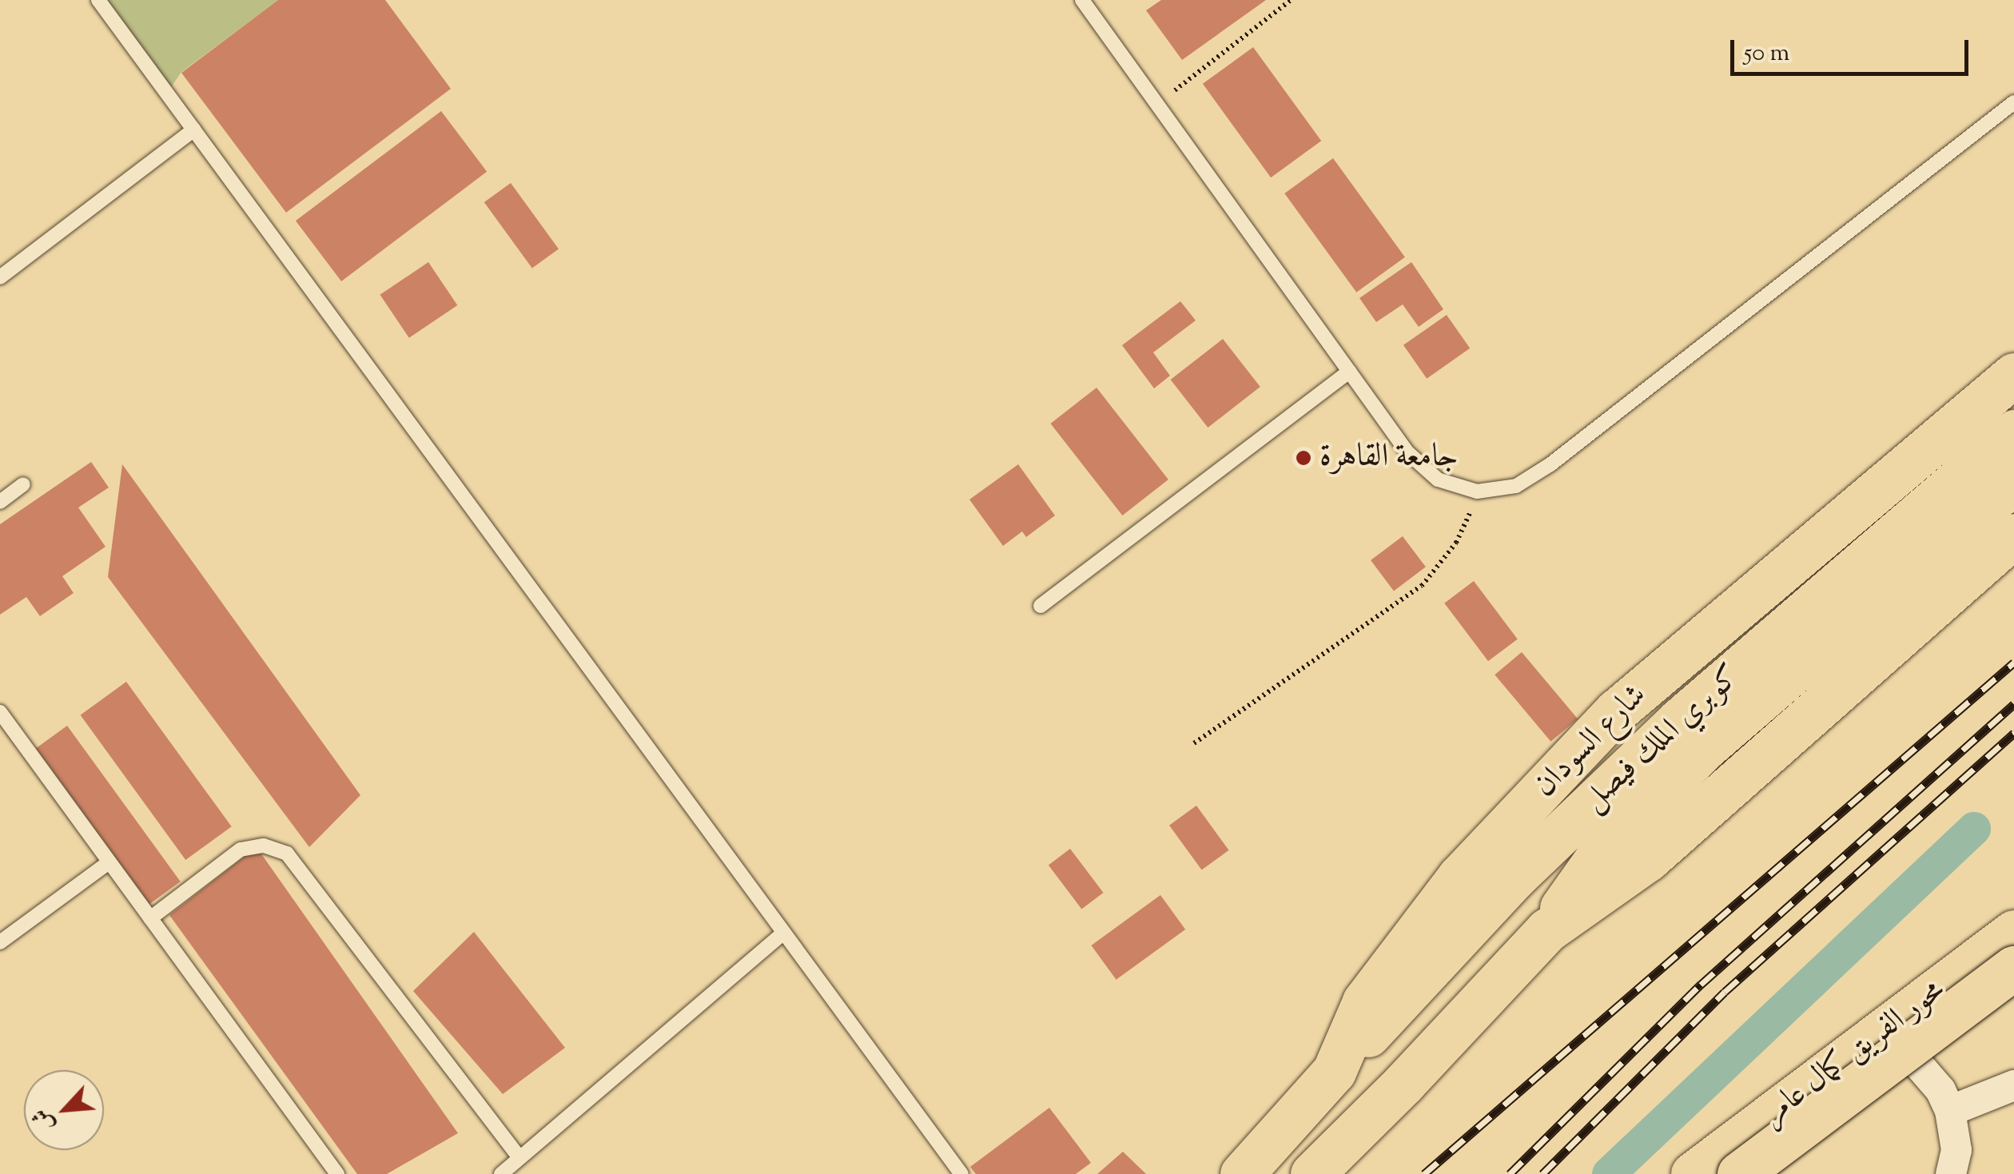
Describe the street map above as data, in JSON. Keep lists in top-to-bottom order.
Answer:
{
  "streets": {
    "main road": ["كوبري الملك فيصل", "شارع السودان", "محور الفريق كمال عامر"]
  },
  "crossings": [
    ["كوبري الملك فيصل", "شارع السودان"]
  ],
  "places": ["جامعة القاهرة"],
  "scale_bar": "50 m",
  "north": "bottom left"
}
